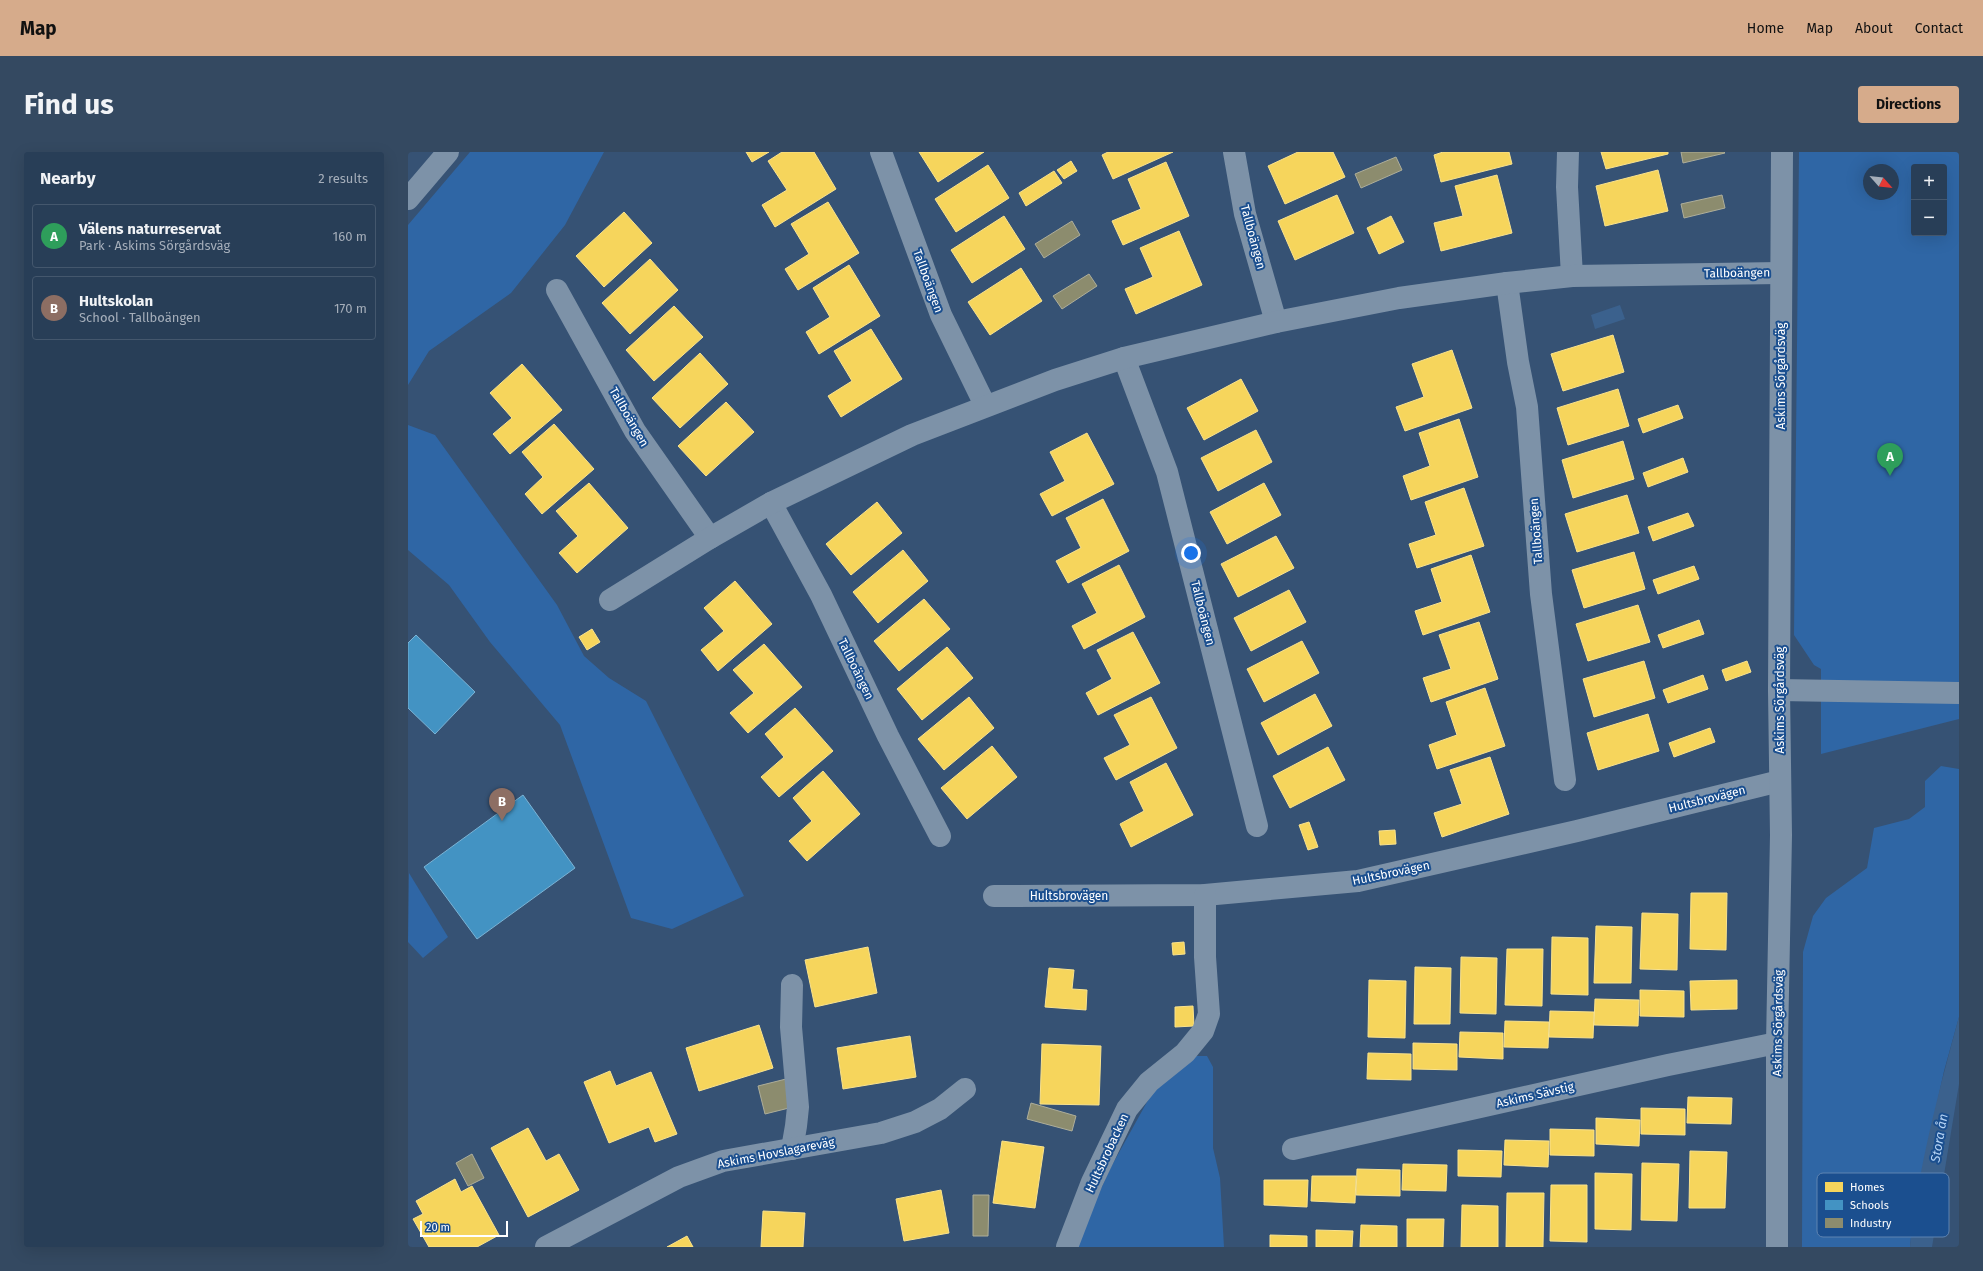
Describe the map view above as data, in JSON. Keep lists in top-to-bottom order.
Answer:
{
  "streets": {
    "street": [
      "Tallboängen",
      "Askims Sörgårdsväg",
      "Hultsbrovägen",
      "Askims Sävstig",
      "Askims Hovslagareväg",
      "Hultsbrobacken"
    ]
  },
  "crossings": [
    ["Tallboängen", "Askims Sörgårdsväg"],
    ["Askims Sörgårdsväg", "Hultsbrovägen"],
    ["Askims Sörgårdsväg", "Askims Sävstig"],
    ["Hultsbrovägen", "Hultsbrobacken"]
  ],
  "water": ["Stora ån"],
  "legend": ["Homes", "Schools", "Industry"],
  "scale_bar": "20 m",
  "north": "bottom right",
  "page": {
    "header": "Map",
    "nav": [
      "Home",
      "Map",
      "About",
      "Contact"
    ],
    "buttons": "Directions",
    "title": "Find us",
    "heading": ["Nearby", "2 results"],
    "map_buttons": ["+", "−"],
    "list": [
      {
        "mark": "A",
        "name": "Välens naturreservat",
        "note": "Park · Askims Sörgårdsväg",
        "value": "160 m"
      },
      {
        "mark": "B",
        "name": "Hultskolan",
        "note": "School · Tallboängen",
        "value": "170 m"
      }
    ],
    "pins": ["A", "B"],
    "scale": "20 m"
  }
}
